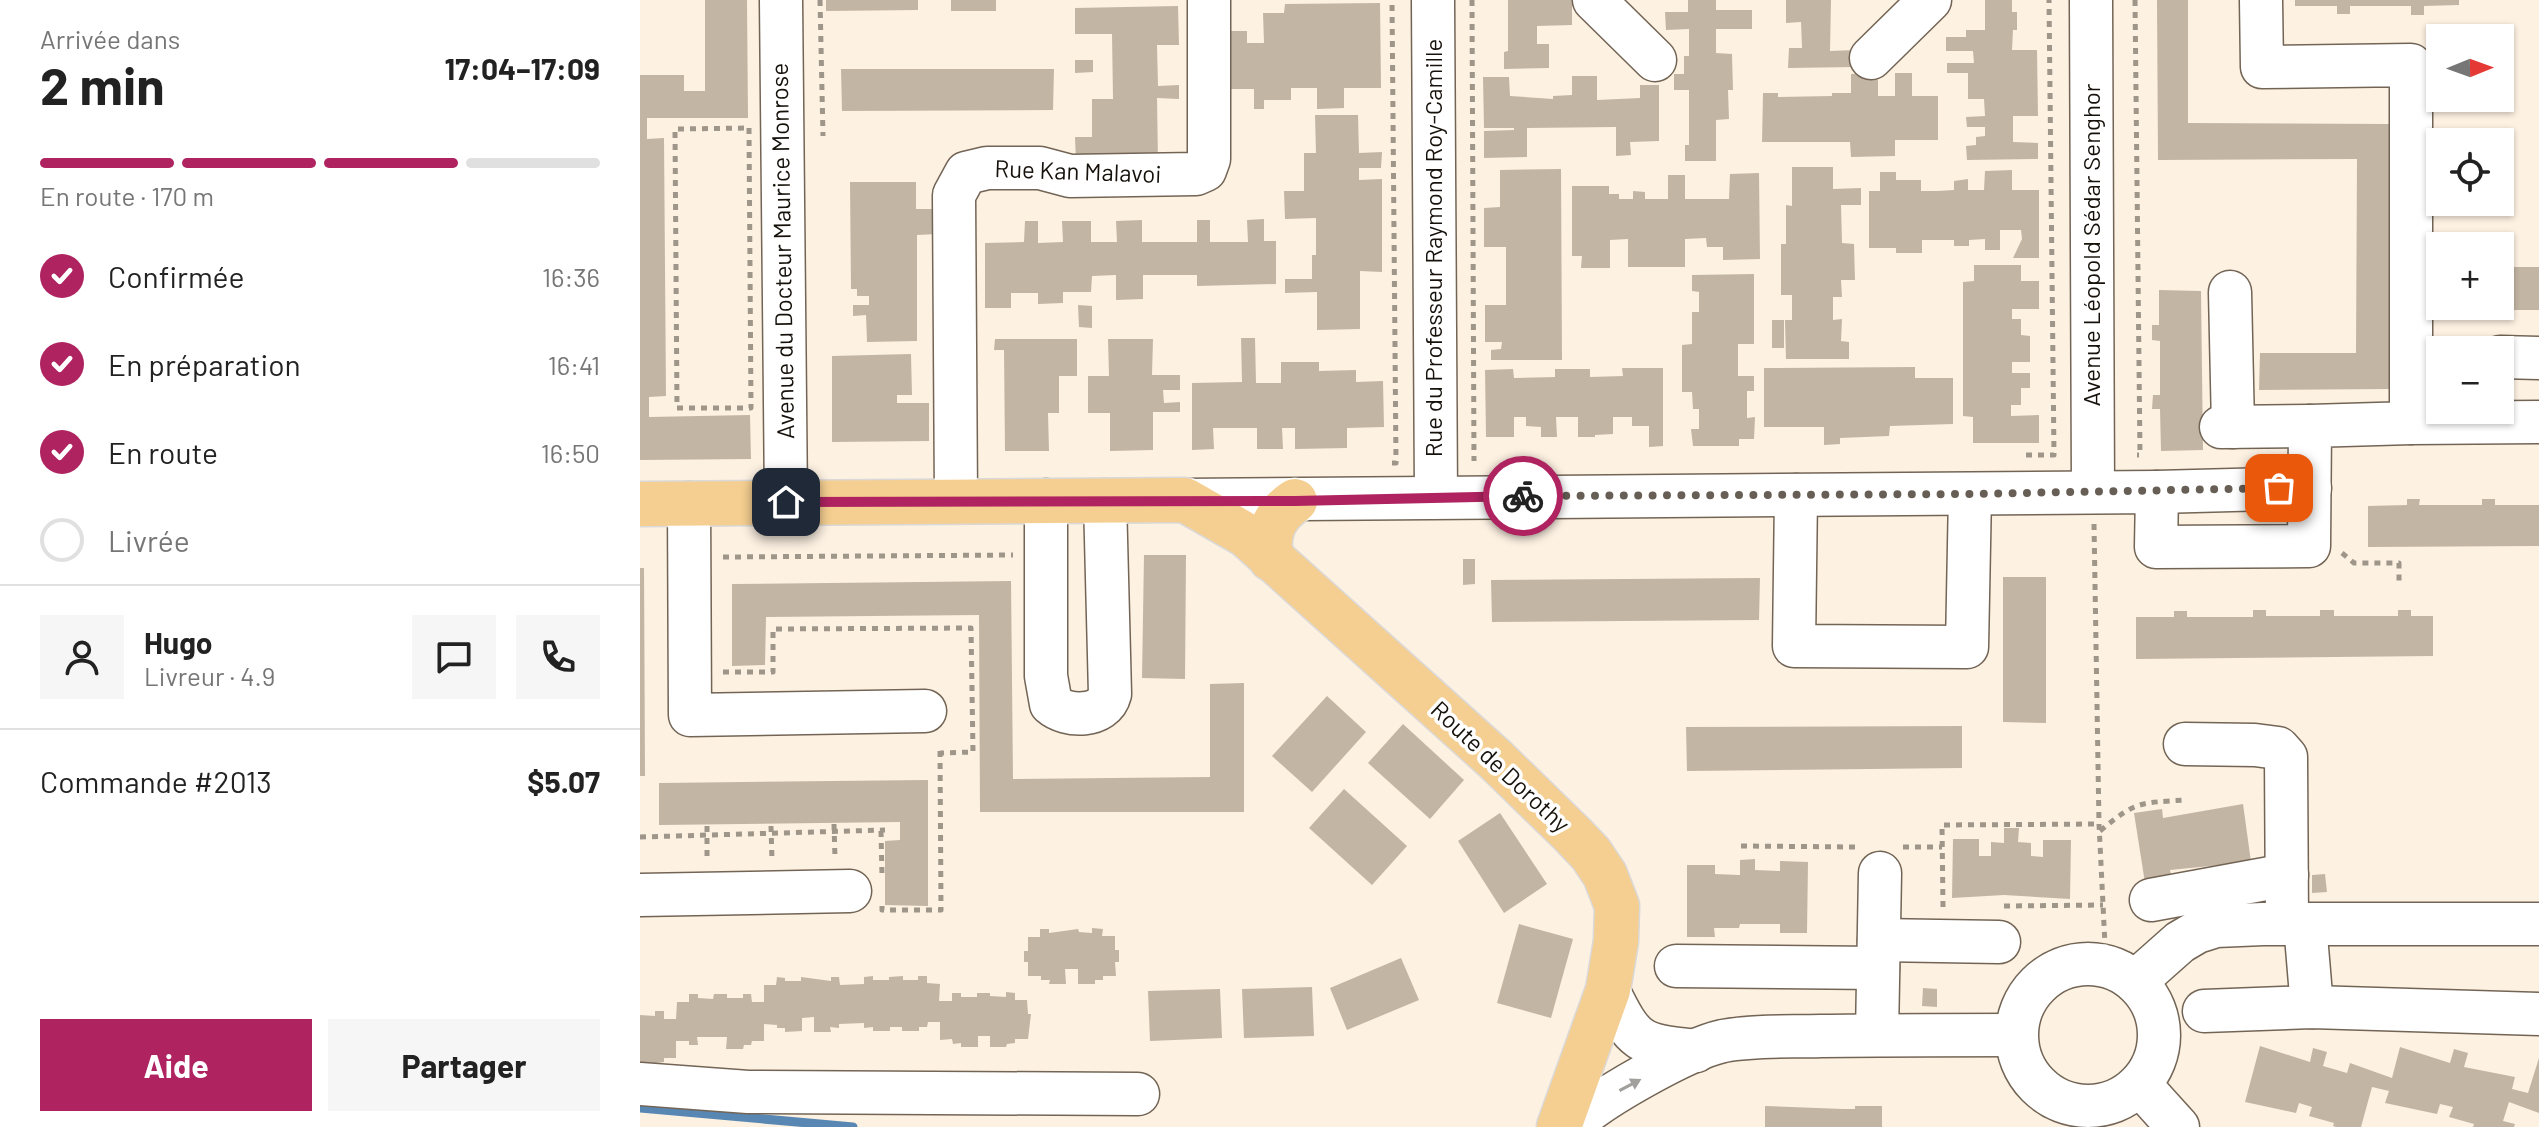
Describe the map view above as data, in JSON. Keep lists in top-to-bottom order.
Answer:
{
  "streets": {
    "main road": ["Route de Dorothy"],
    "street": [
      "Rue Kan Malavoi",
      "Avenue Léopold Sédar Senghor",
      "Rue du Professeur Raymond Roy-Camille",
      "Avenue du Docteur Maurice Monrose"
    ]
  },
  "north": "right",
  "page": {
    "heading": ["2 min", "Arrivée dans", "17:04–17:09"],
    "panel": [
      "Hugo",
      "Livreur · 4.9",
      "Commande #2013",
      "$5.07"
    ],
    "map_buttons": ["+", "−"],
    "bar": "En route · 170 m",
    "list": [
      ["Confirmée", "16:36"],
      ["En préparation", "16:41"],
      ["En route", "16:50"],
      "Livrée"
    ],
    "buttons": ["Aide", "Partager"]
  }
}
